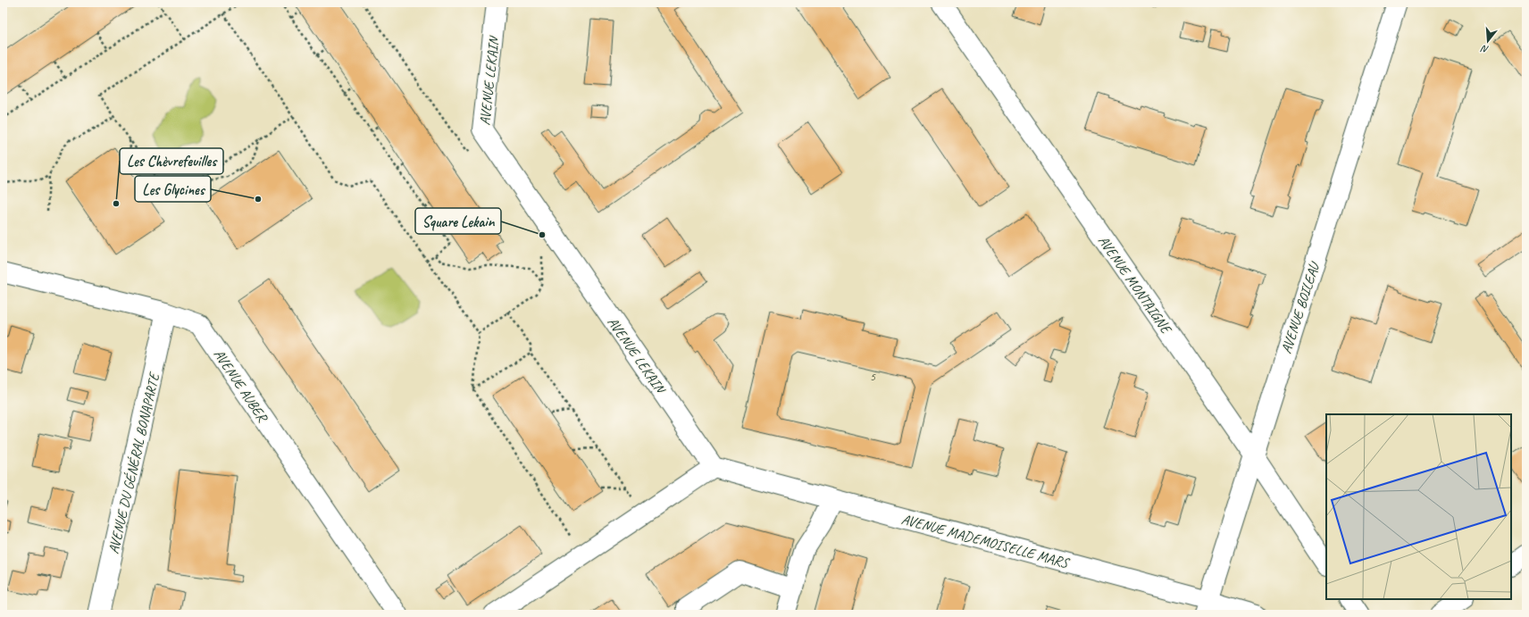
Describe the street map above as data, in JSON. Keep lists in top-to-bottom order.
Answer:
{
  "streets": {
    "street": [
      "AVENUE LEKAIN",
      "AVENUE MONTAIGNE",
      "AVENUE BOILEAU",
      "AVENUE AUBER",
      "AVENUE DU GÉNÉRAL BONAPARTE",
      "AVENUE MADEMOISELLE MARS"
    ]
  },
  "crossings": [
    ["AVENUE LEKAIN", "AVENUE MADEMOISELLE MARS"],
    ["AVENUE MONTAIGNE", "AVENUE BOILEAU"],
    ["AVENUE BOILEAU", "AVENUE MADEMOISELLE MARS"],
    ["AVENUE AUBER", "AVENUE DU GÉNÉRAL BONAPARTE"]
  ],
  "places": ["Les Glycines", "Les Chèvrefeuilles", "Square Lekain"],
  "house_numbers": ["5"],
  "north": "bottom"
}
